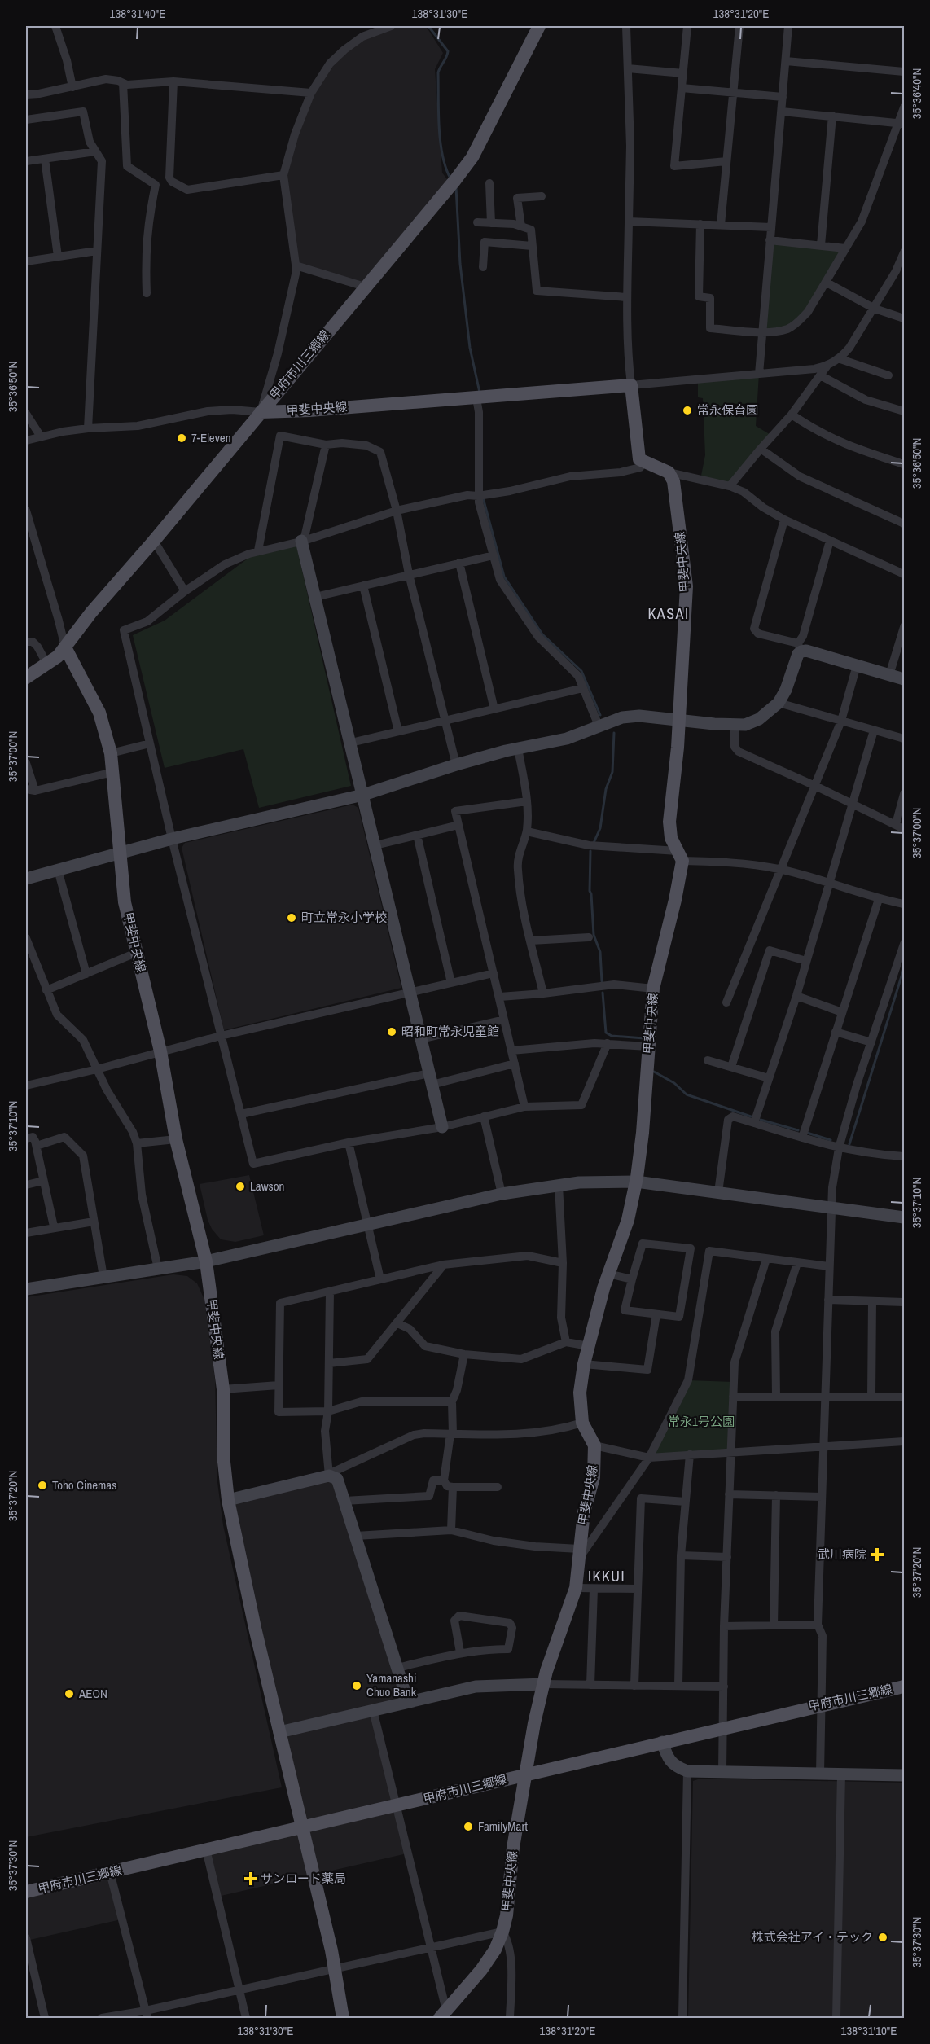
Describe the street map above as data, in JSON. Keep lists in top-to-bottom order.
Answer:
{
  "streets": {
    "main road": ["甲府市川三郷線", "甲斐中央線"]
  },
  "crossings": [
    ["甲府市川三郷線", "甲斐中央線"]
  ],
  "districts": ["KASAI", "IKKUI"],
  "parks": ["常永1号公園"],
  "places": {
    "other": [
      "常永保育園",
      "7-Eleven",
      "町立常永小学校",
      "昭和町常永児童館",
      "Lawson",
      "Toho Cinemas",
      "Yamanashi Chuo Bank",
      "AEON",
      "FamilyMart",
      "株式会社アイ・テック"
    ],
    "health": ["武川病院", "サンロード薬局"]
  },
  "coordinates": [
    "138°31'40\"E",
    "138°31'30\"E",
    "138°31'20\"E",
    "35°36'40\"N",
    "35°36'50\"N",
    "35°37'00\"N",
    "35°37'10\"N",
    "35°37'20\"N",
    "35°37'30\"N",
    "138°31'10\"E"
  ]
}
